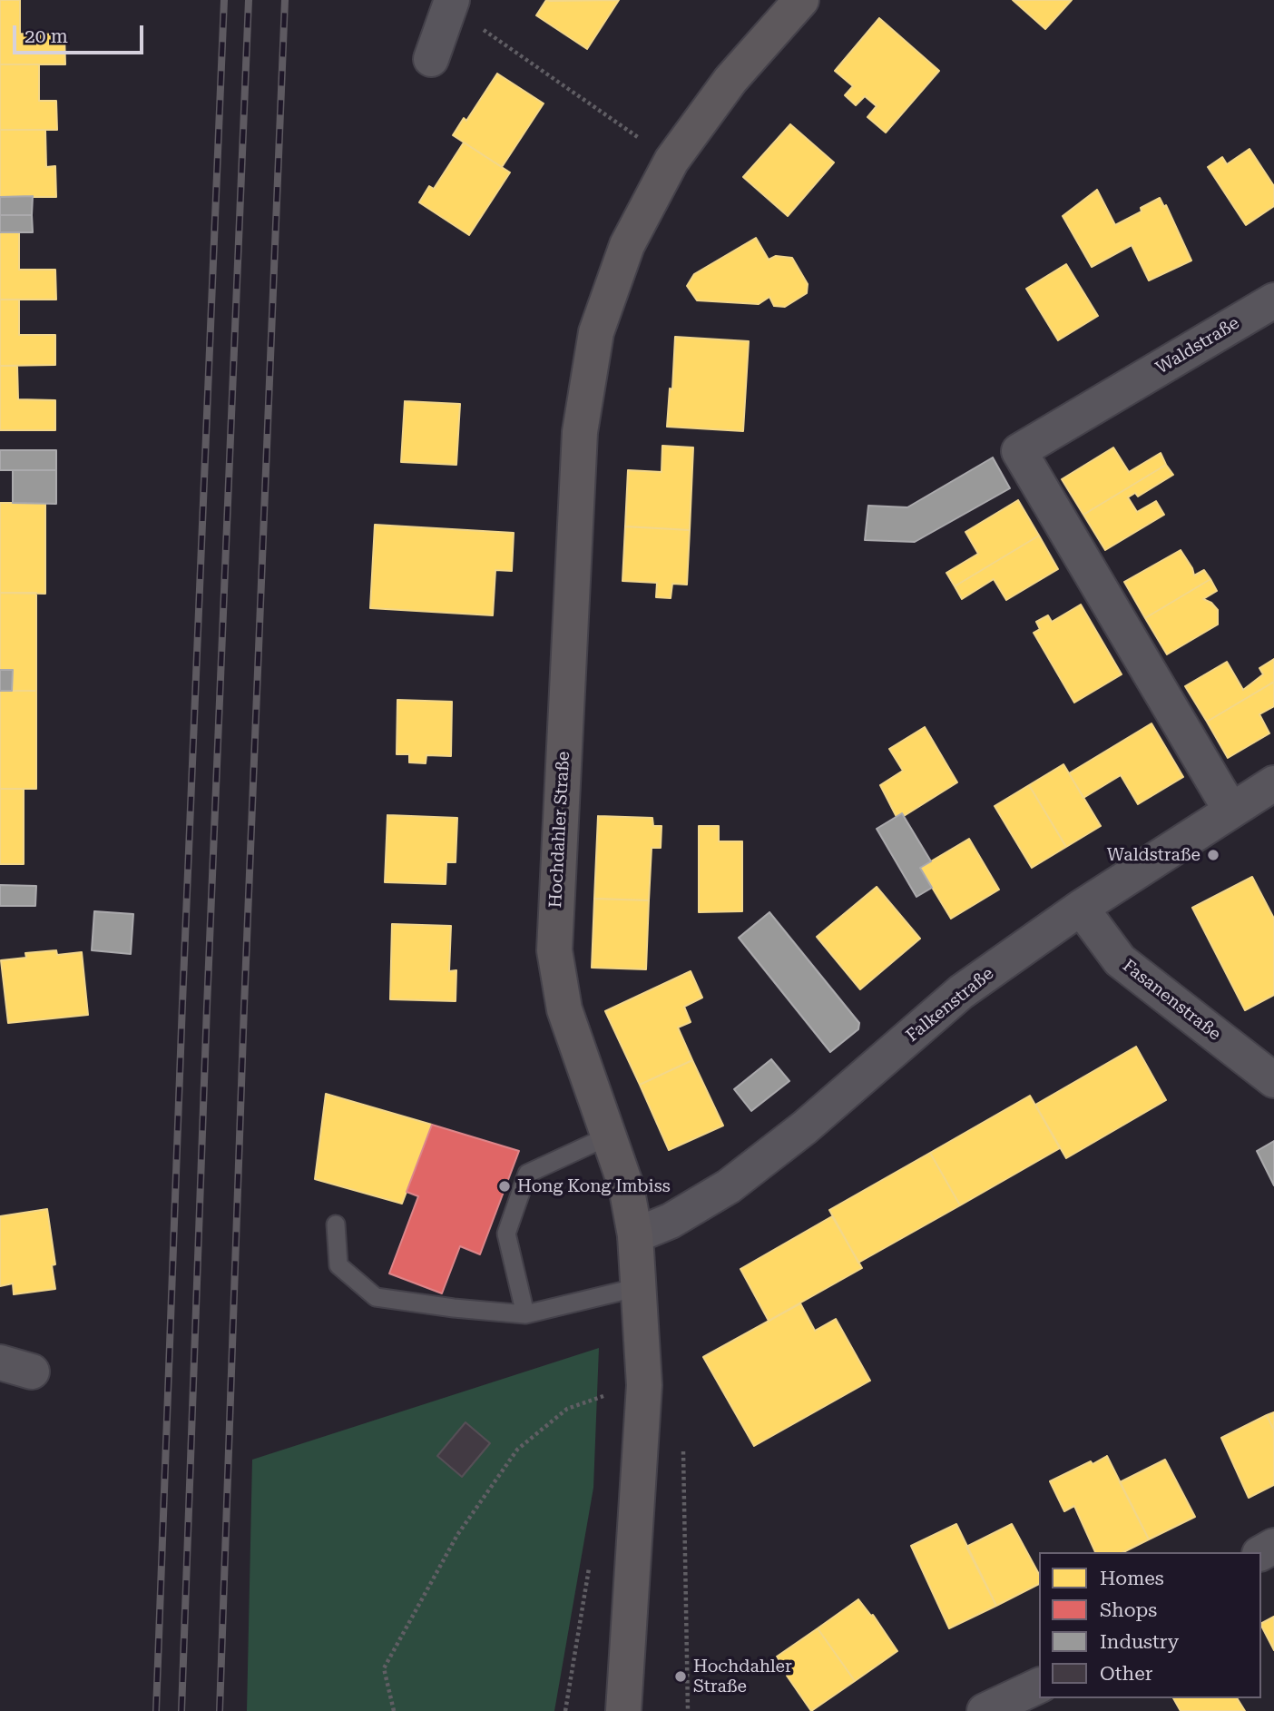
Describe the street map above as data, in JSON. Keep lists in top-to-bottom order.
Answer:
{
  "streets": {
    "main road": ["Hochdahler Straße"],
    "street": ["Waldstraße", "Fasanenstraße", "Falkenstraße"]
  },
  "crossings": [
    ["Waldstraße", "Falkenstraße"],
    ["Hochdahler Straße", "Falkenstraße"],
    ["Fasanenstraße", "Falkenstraße"]
  ],
  "places": ["Waldstraße", "Hong Kong Imbiss", "Hochdahler Straße"],
  "legend": [
    "Homes",
    "Shops",
    "Industry",
    "Other"
  ],
  "scale_bar": "20 m"
}
